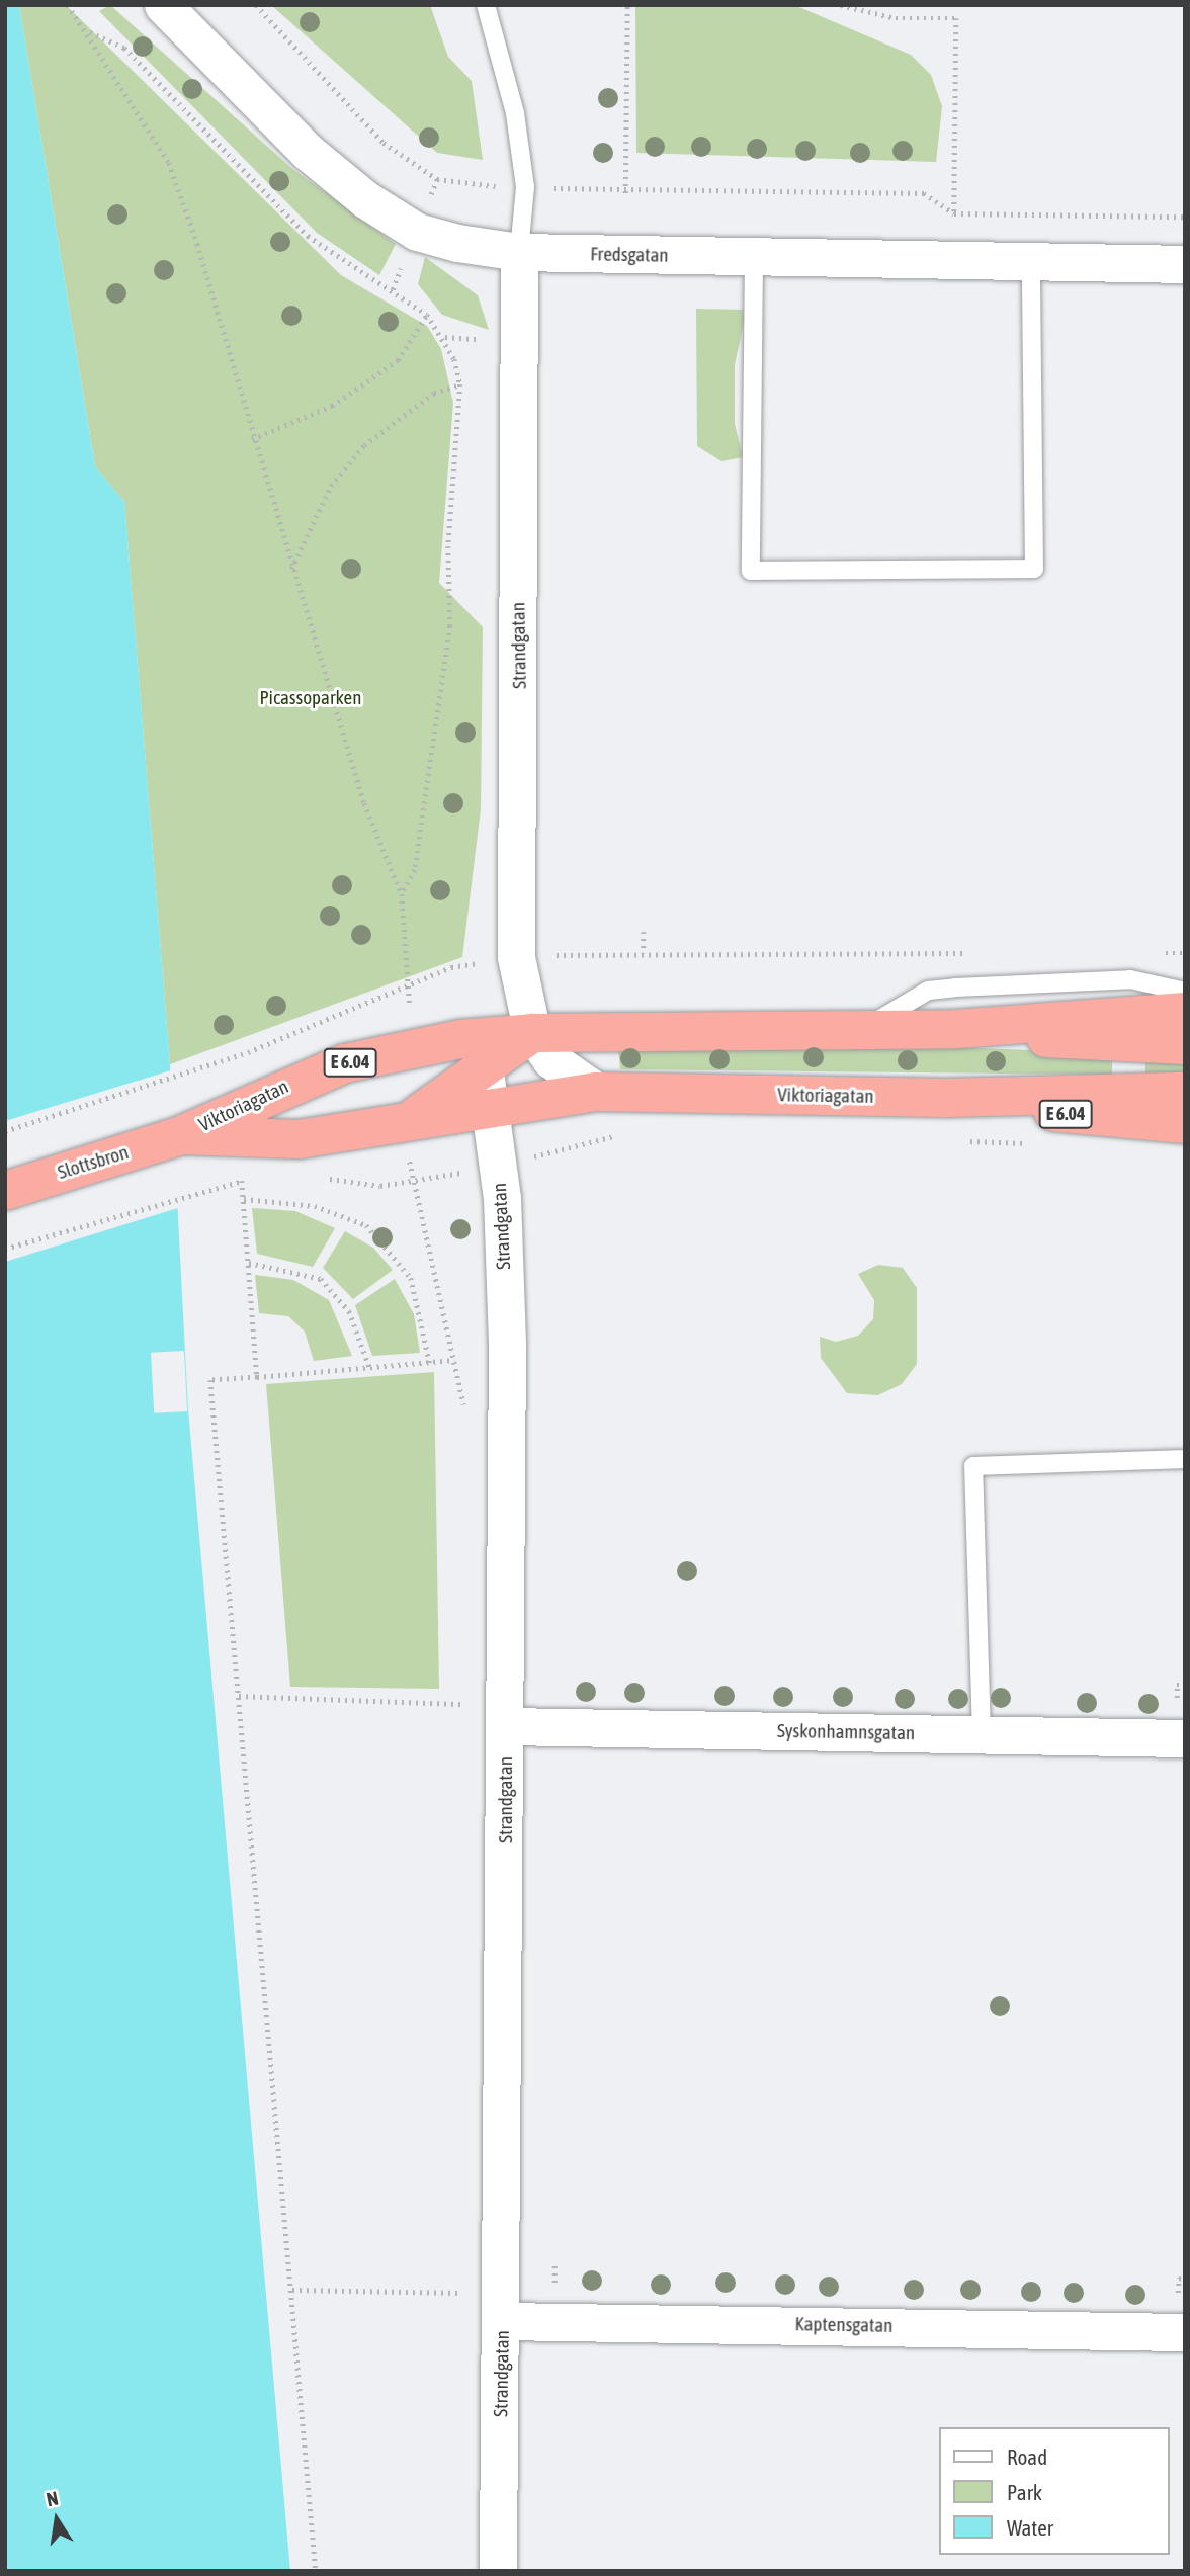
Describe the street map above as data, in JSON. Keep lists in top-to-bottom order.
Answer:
{
  "streets": {
    "highway": ["E 6.04", "Viktoriagatan", "Slottsbron"],
    "street": [
      "Fredsgatan",
      "Strandgatan",
      "Syskonhamnsgatan",
      "Kaptensgatan"
    ]
  },
  "crossings": [
    ["Fredsgatan", "Strandgatan"],
    ["Strandgatan", "Viktoriagatan"],
    ["Strandgatan", "Syskonhamnsgatan"],
    ["Strandgatan", "Kaptensgatan"],
    ["Viktoriagatan", "Slottsbron"]
  ],
  "parks": ["Picassoparken"],
  "legend": ["Road", "Park", "Water"],
  "north": "top"
}
